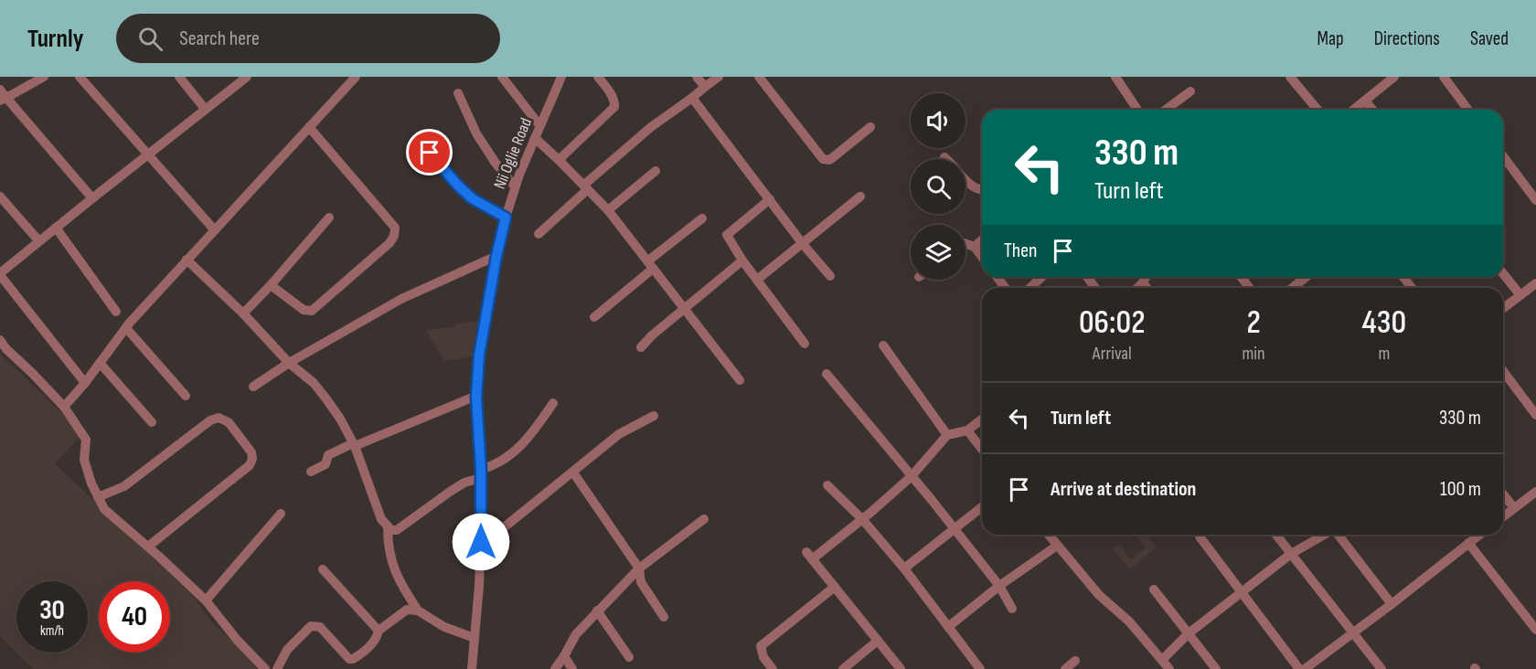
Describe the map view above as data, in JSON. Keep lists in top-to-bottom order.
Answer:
{
  "streets": {
    "street": ["Nii Oglie Road"]
  },
  "page": {
    "header": "Turnly",
    "search": "Search here",
    "nav": ["Map", "Directions", "Saved"],
    "turn": ["330 m", "Turn left"],
    "then": "Then",
    "eta": [
      "06:02",
      "Arrival",
      "2",
      "min",
      "430",
      "m"
    ],
    "list": [
      {
        "name": "Turn left",
        "value": "330 m"
      },
      {
        "name": "Arrive at destination",
        "value": "100 m"
      }
    ],
    "speed": "30 km/h",
    "limit": "40"
  }
}
